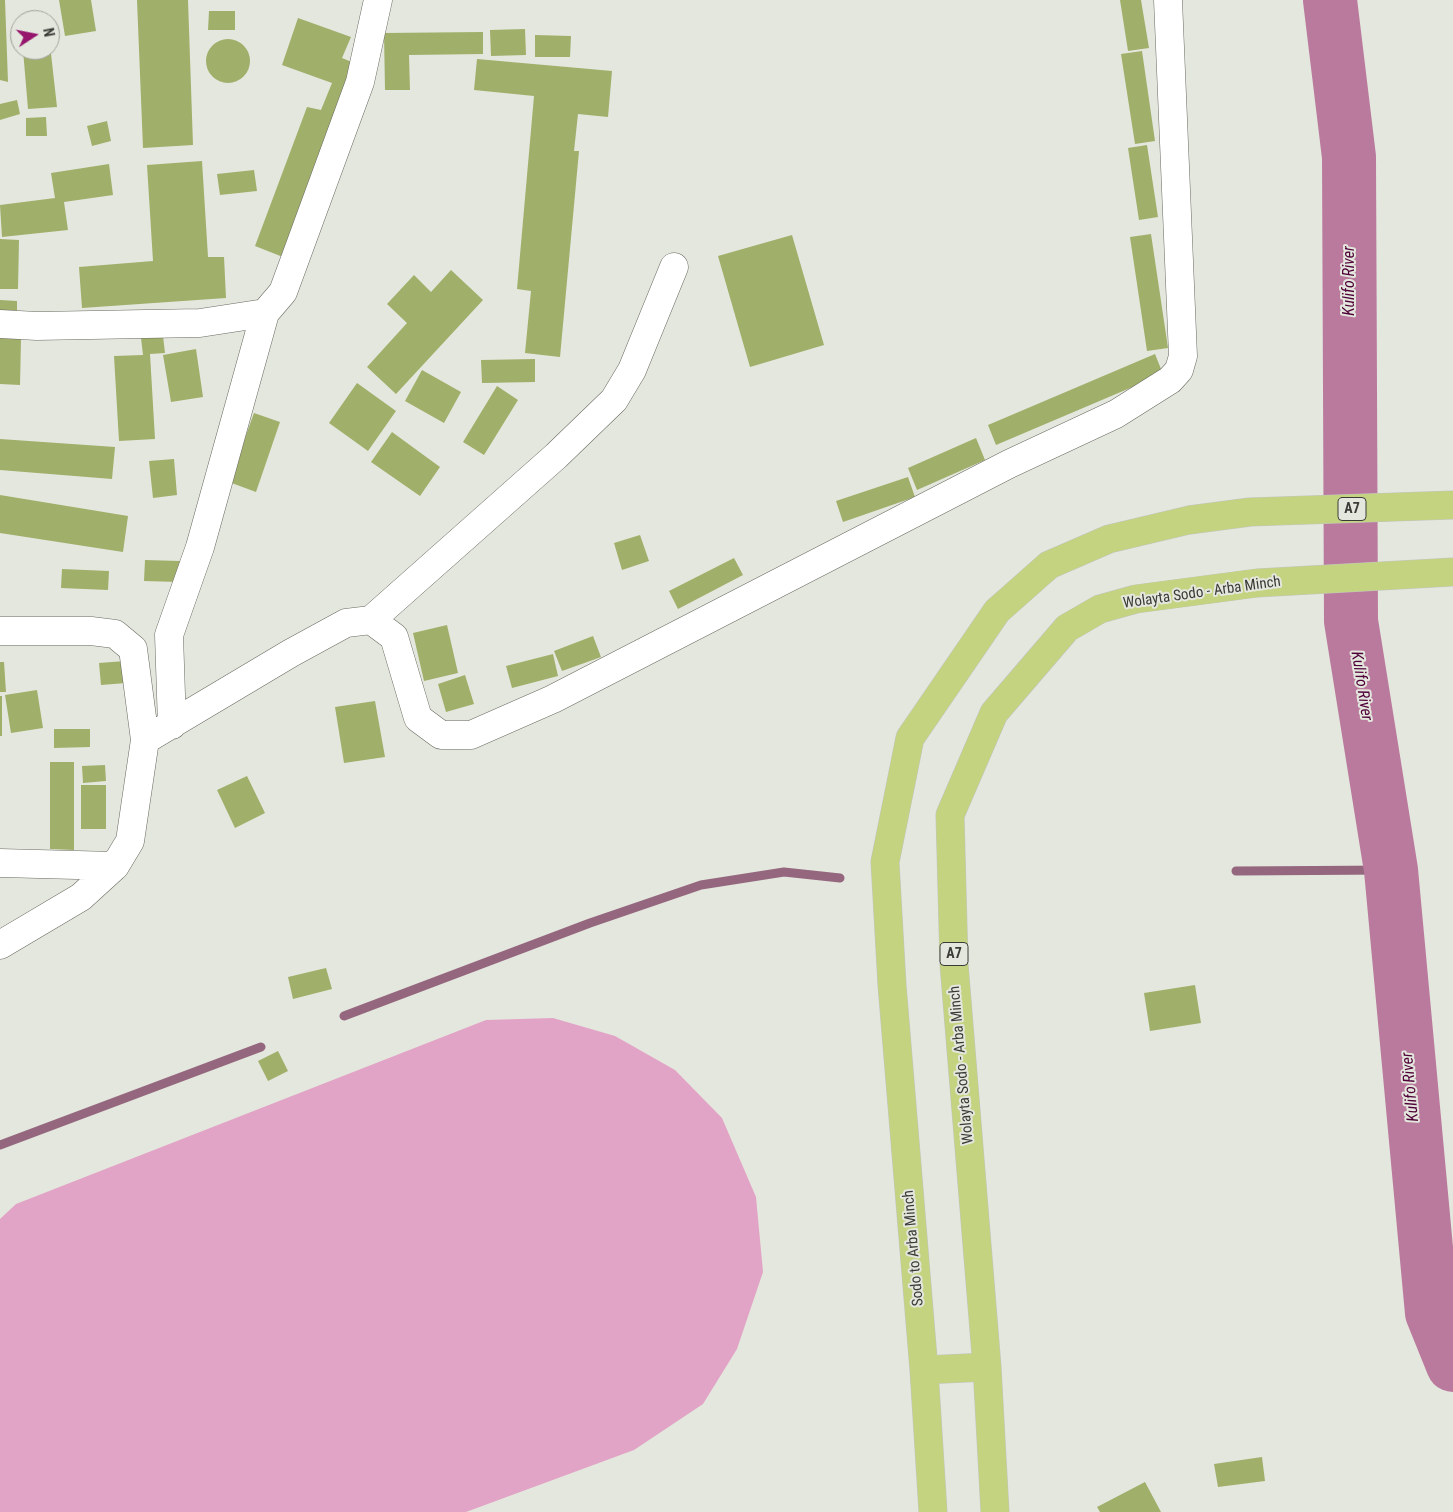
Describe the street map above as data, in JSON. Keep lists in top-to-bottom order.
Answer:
{
  "streets": {
    "highway": ["A7", "Wolayta Sodo - Arba Minch", "Sodo to Arba Minch"]
  },
  "water": ["Kulifo River"],
  "north": "right"
}
